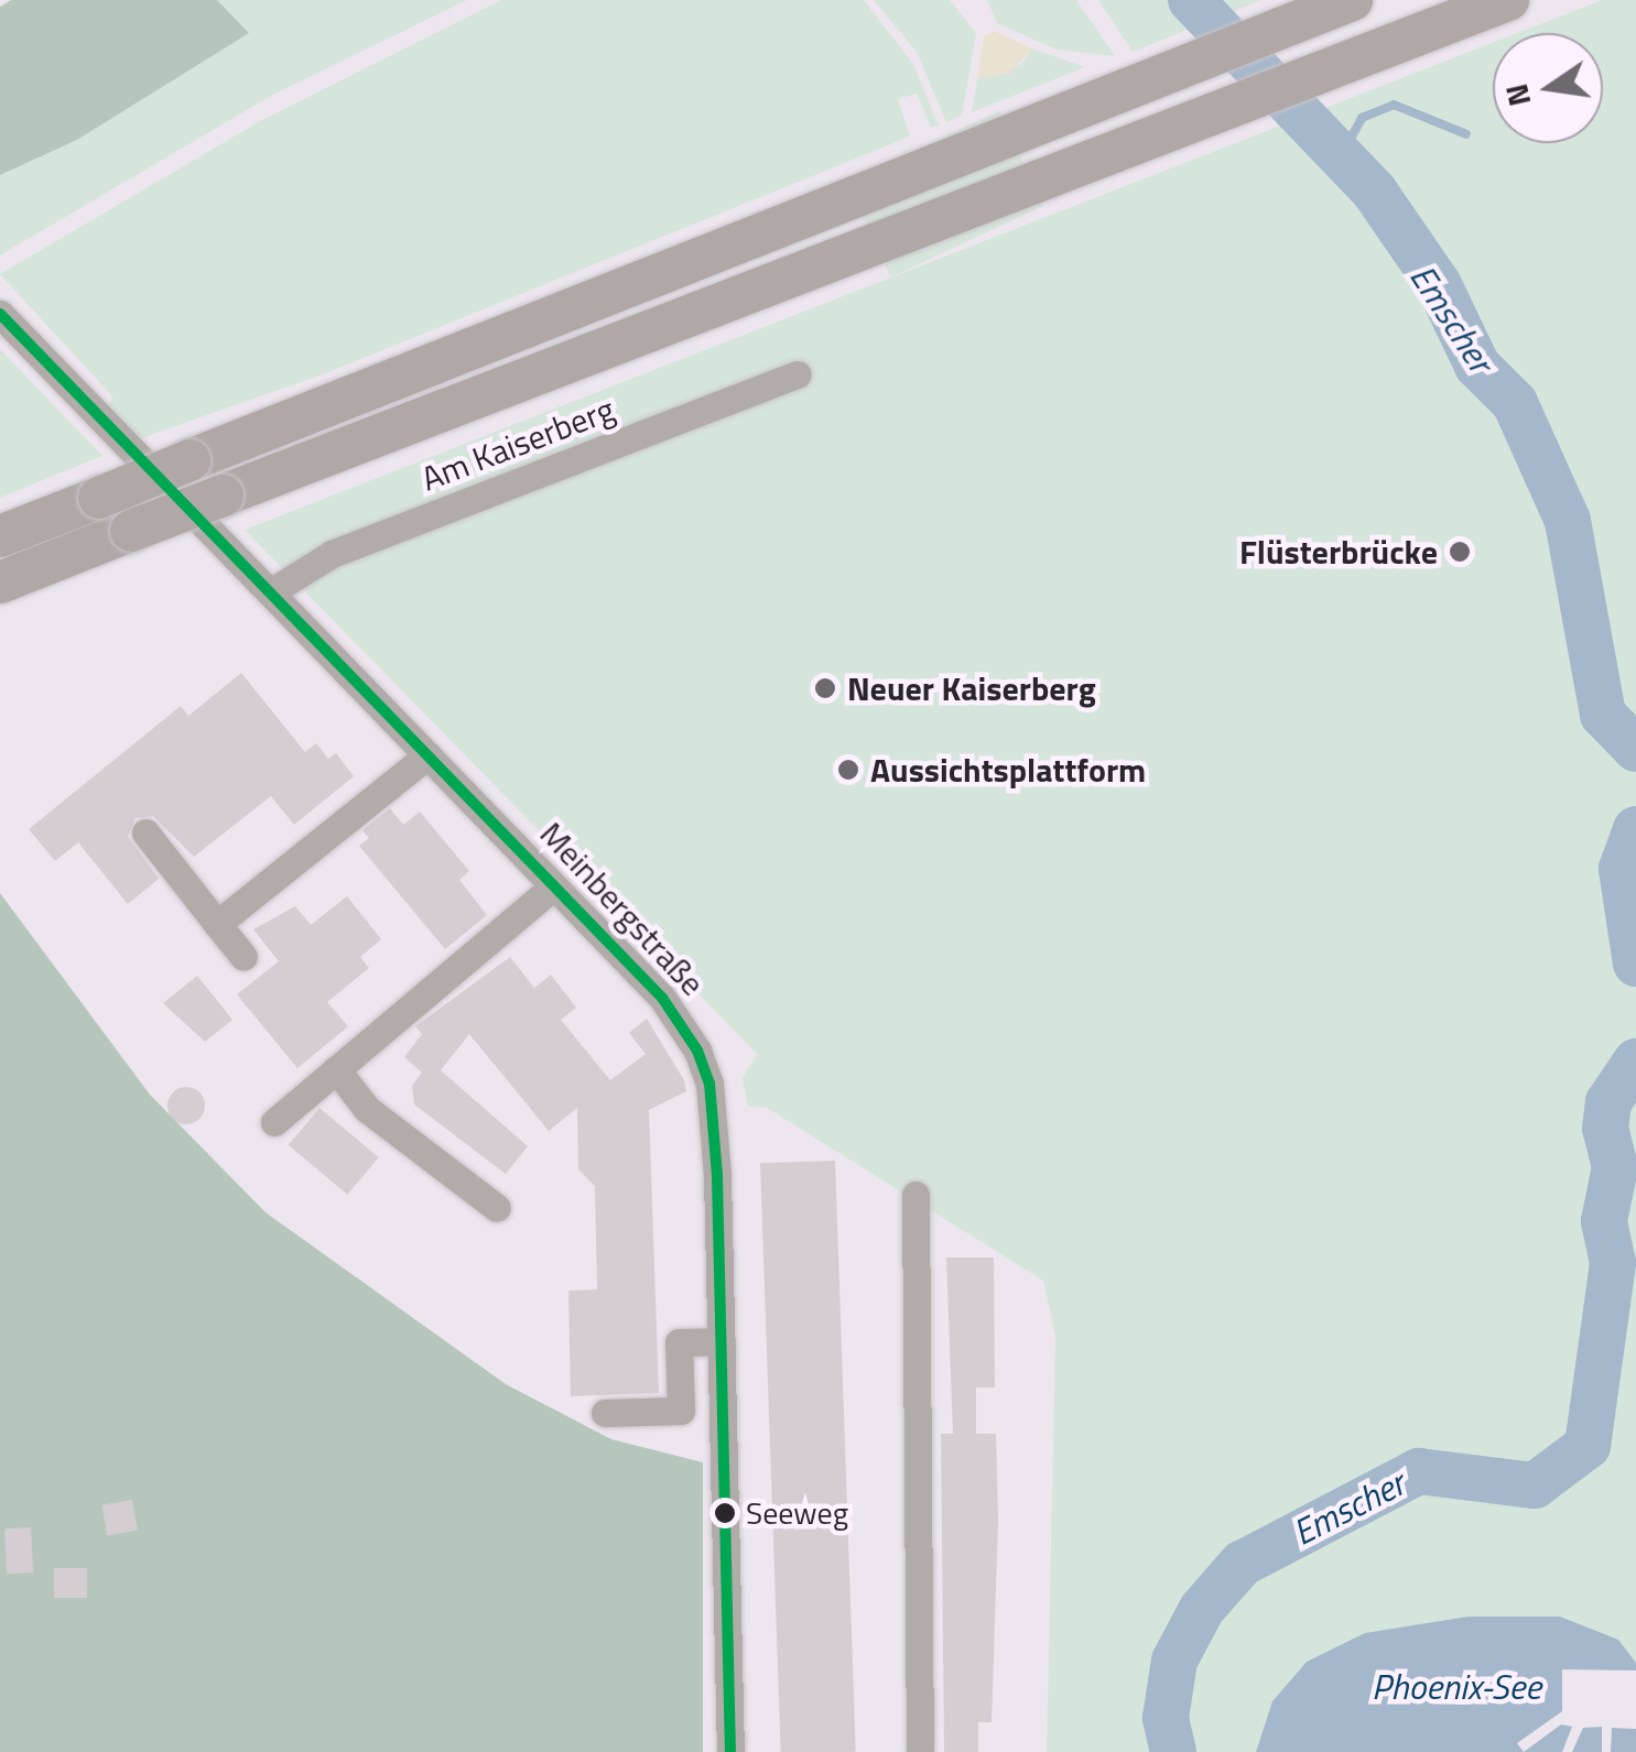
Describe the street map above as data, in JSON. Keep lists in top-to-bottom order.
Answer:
{
  "streets": {
    "street": ["Am Kaiserberg", "Meinbergstraße"]
  },
  "crossings": [
    ["Am Kaiserberg", "Meinbergstraße"]
  ],
  "water": ["Emscher", "Phoenix-See"],
  "places": [
    "Flüsterbrücke",
    "Neuer Kaiserberg",
    "Aussichtsplattform",
    "Seeweg"
  ],
  "north": "left"
}
